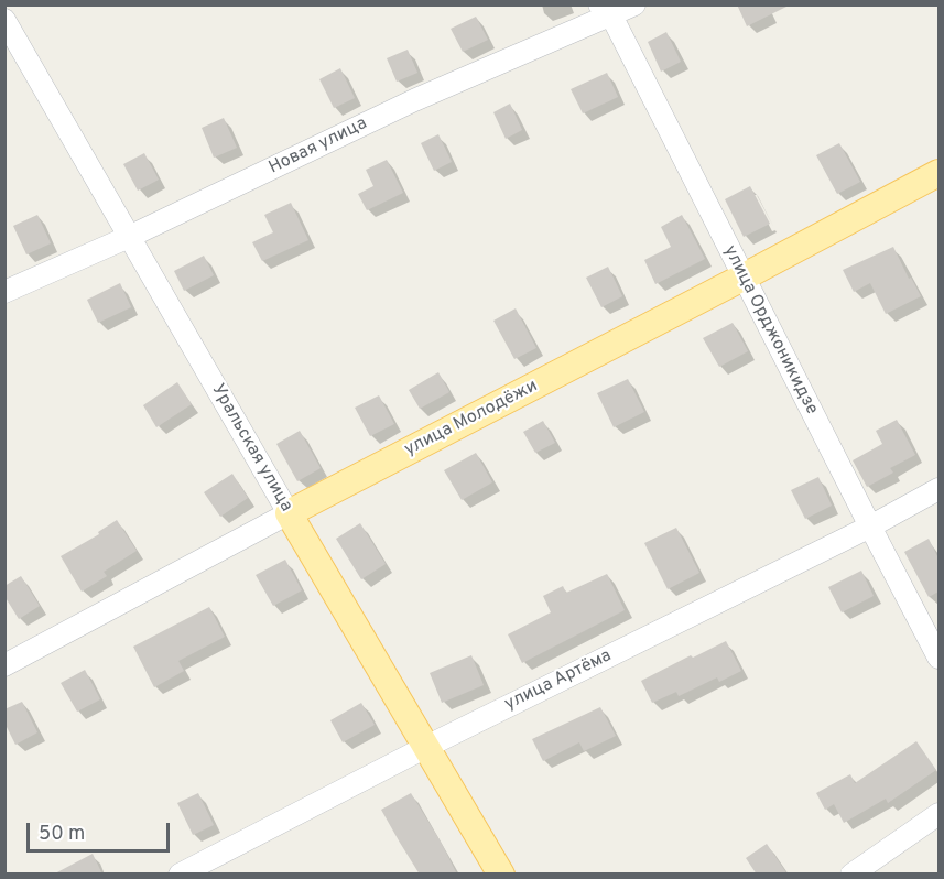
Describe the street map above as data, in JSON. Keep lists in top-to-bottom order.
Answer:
{
  "streets": {
    "main road": ["улица Молодёжи", "Уральская улица"],
    "street": ["Новая улица", "улица Орджоникидзе", "улица Артёма"]
  },
  "crossings": [
    ["Новая улица", "улица Орджоникидзе"],
    ["Новая улица", "Уральская улица"],
    ["улица Орджоникидзе", "улица Молодёжи"],
    ["улица Орджоникидзе", "улица Артёма"],
    ["улица Молодёжи", "Уральская улица"],
    ["Уральская улица", "улица Артёма"]
  ],
  "scale_bar": "50 m"
}
